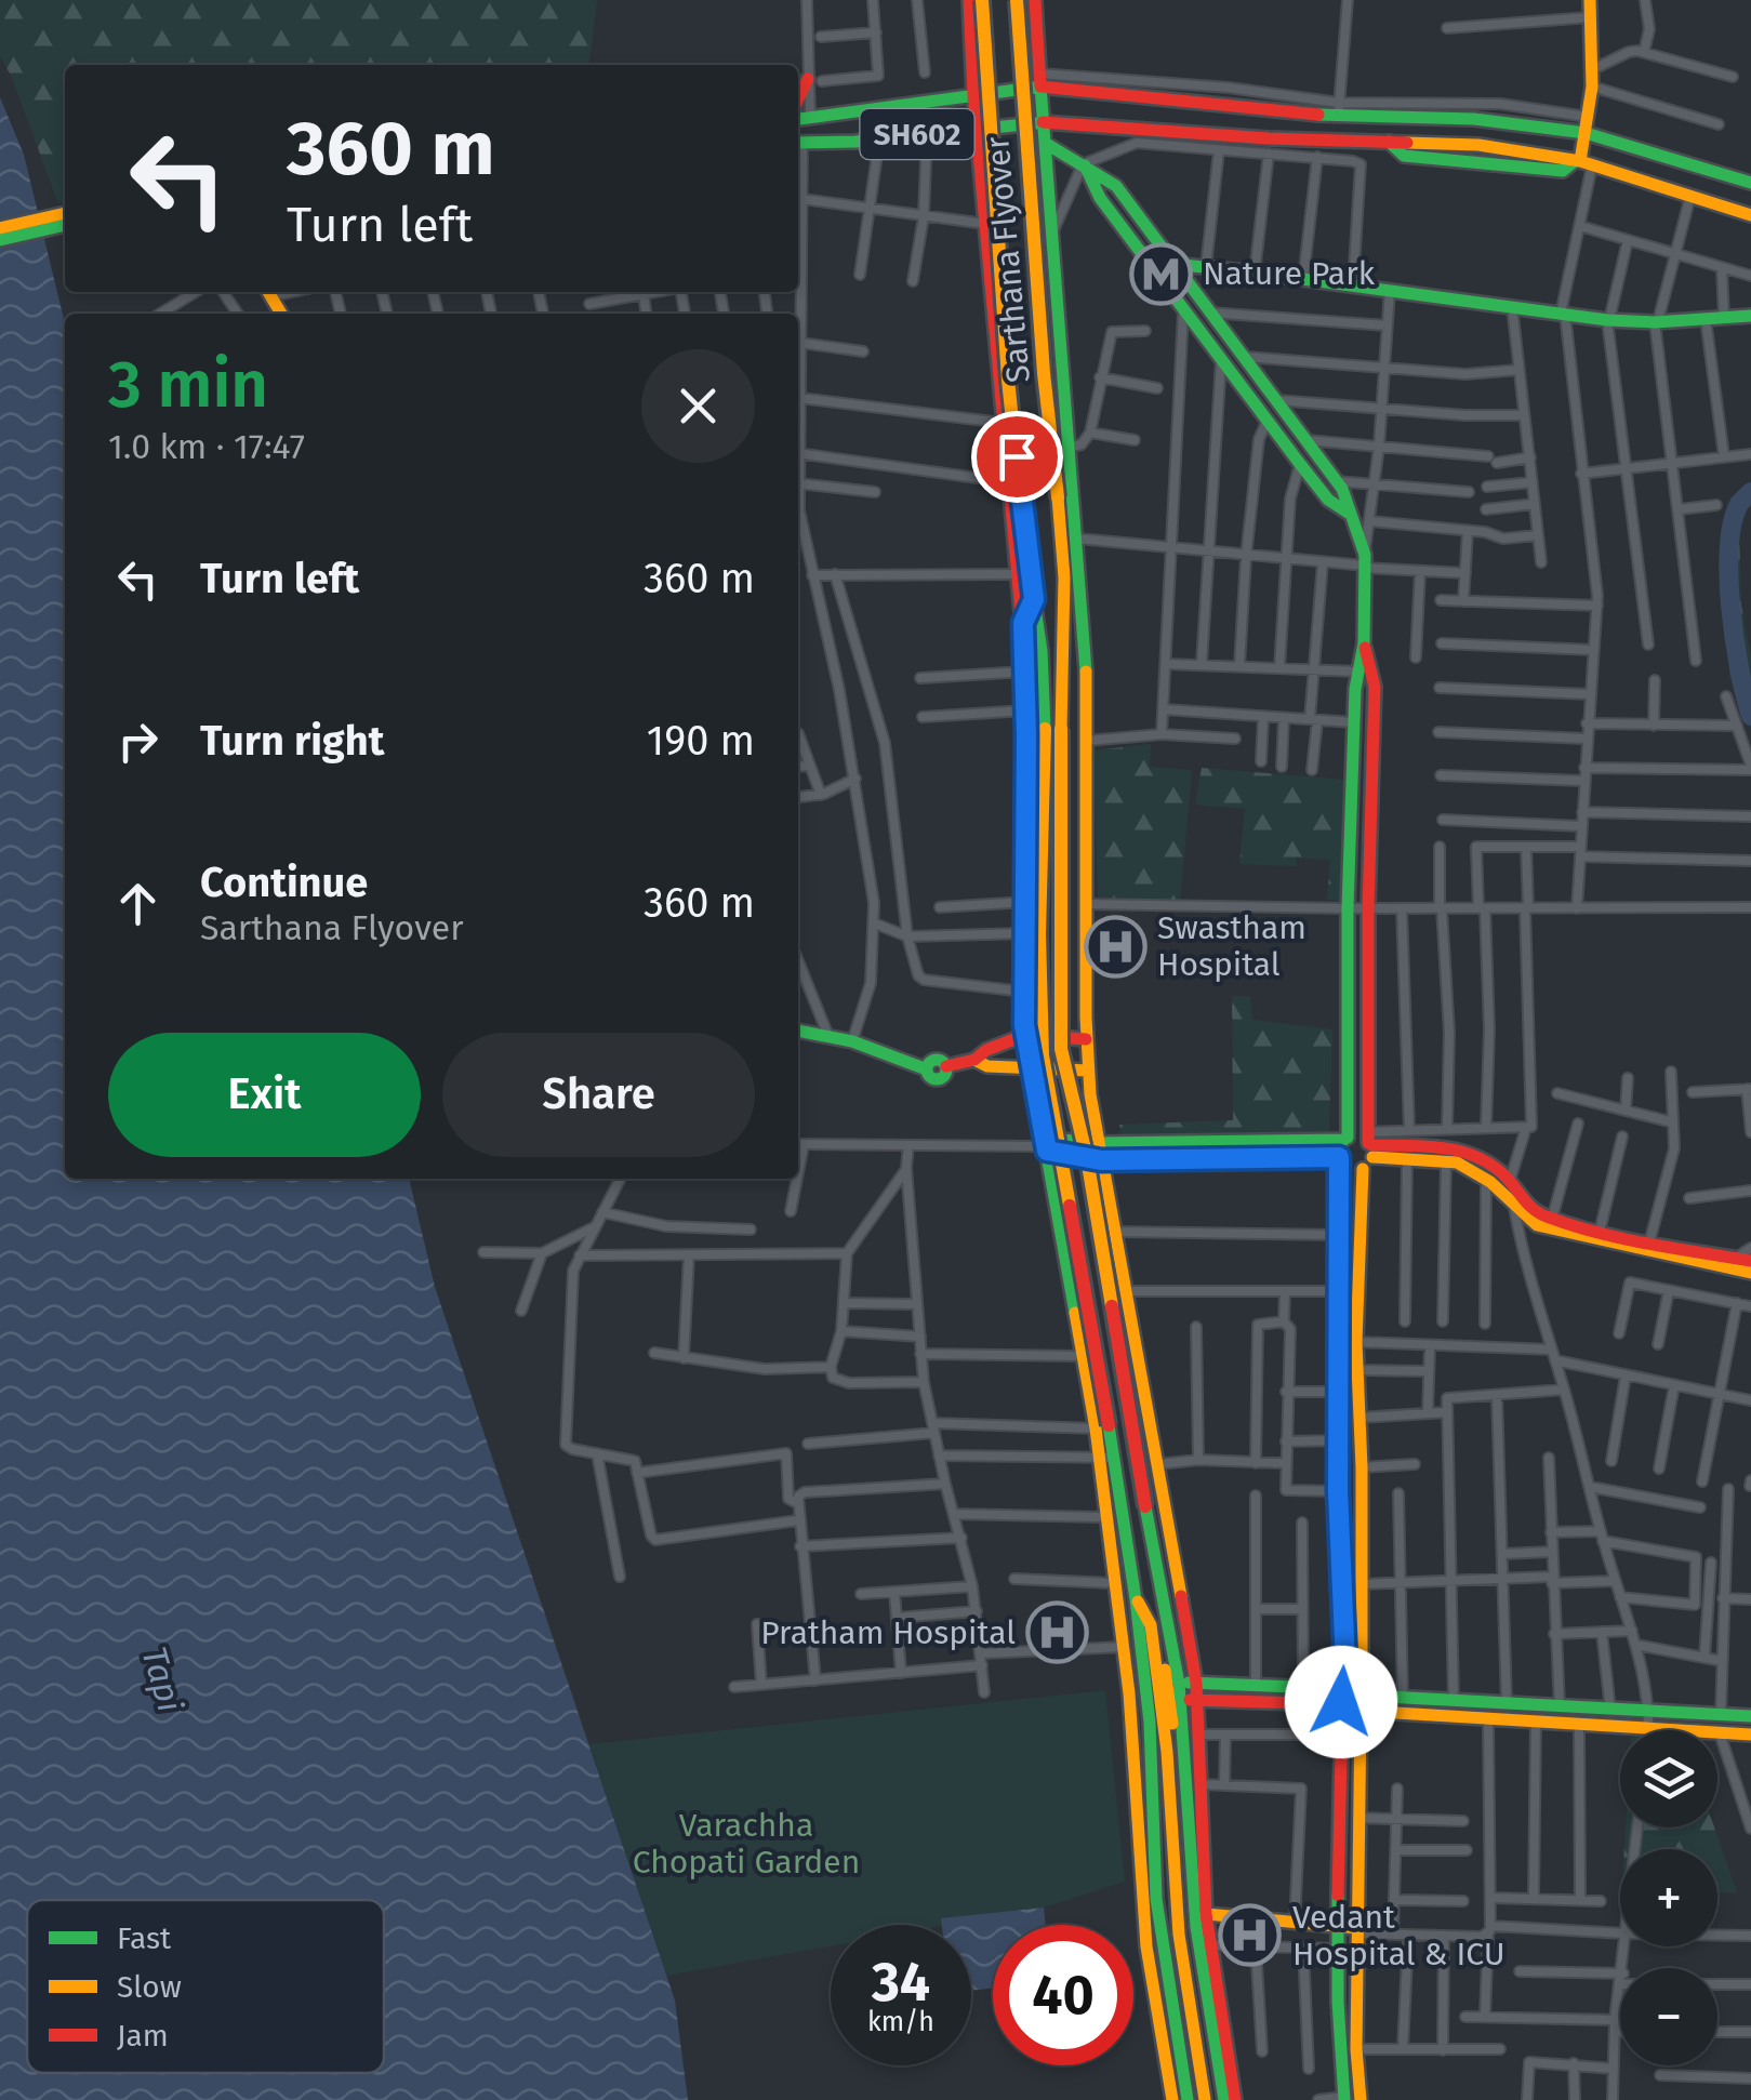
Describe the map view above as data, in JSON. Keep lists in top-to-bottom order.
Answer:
{
  "streets": {
    "main road": ["SH602", "Sarthana Flyover"]
  },
  "water": ["Tapi"],
  "parks": ["Varachha Chopati Garden"],
  "places": {
    "metro station": ["Nature Park"],
    "hospital": ["Swastham Hospital", "Pratham Hospital", "Vedant Hospital & ICU"]
  },
  "legend": ["Fast", "Slow", "Jam"],
  "page": {
    "turn": ["360 m", "Turn left"],
    "heading": ["3 min", "1.0 km · 17:47"],
    "list": [
      {
        "name": "Turn left",
        "value": "360 m"
      },
      {
        "name": "Turn right",
        "value": "190 m"
      },
      {
        "name": "Continue",
        "note": "Sarthana Flyover",
        "value": "360 m"
      }
    ],
    "buttons": ["Exit", "Share"],
    "map_buttons": ["+", "−"],
    "speed": "34 km/h",
    "limit": "40"
  }
}
